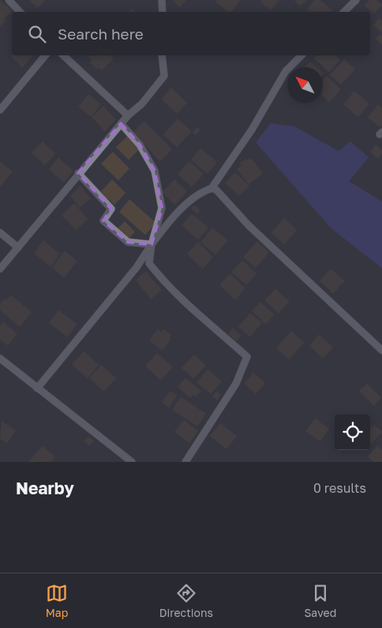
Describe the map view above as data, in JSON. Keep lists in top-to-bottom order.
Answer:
{
  "north": "top left",
  "page": {
    "search": "Search here",
    "heading": ["Nearby", "0 results"],
    "nav": ["Map", "Directions", "Saved"]
  }
}
